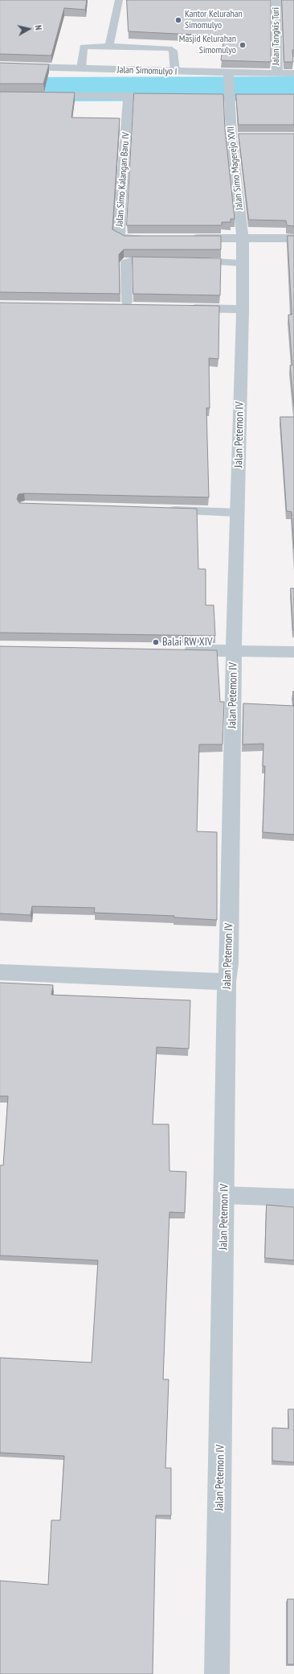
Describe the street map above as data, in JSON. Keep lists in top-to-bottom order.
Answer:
{
  "streets": {
    "street": [
      "Jalan Tangkis Turi",
      "Jalan Simomulyo I",
      "Jalan Simo Magerejo XVII",
      "Jalan Simo Kalangan Baru IV",
      "Jalan Petemon IV"
    ]
  },
  "crossings": [
    ["Jalan Tangkis Turi", "Jalan Simomulyo I"],
    ["Jalan Simomulyo I", "Jalan Simo Magerejo XVII"],
    ["Jalan Simo Magerejo XVII", "Jalan Petemon IV"]
  ],
  "places": ["Kantor Kelurahan Simomulyo", "Masjid Kelurahan Simomulyo", "Balai RW XIV"],
  "north": "right"
}
